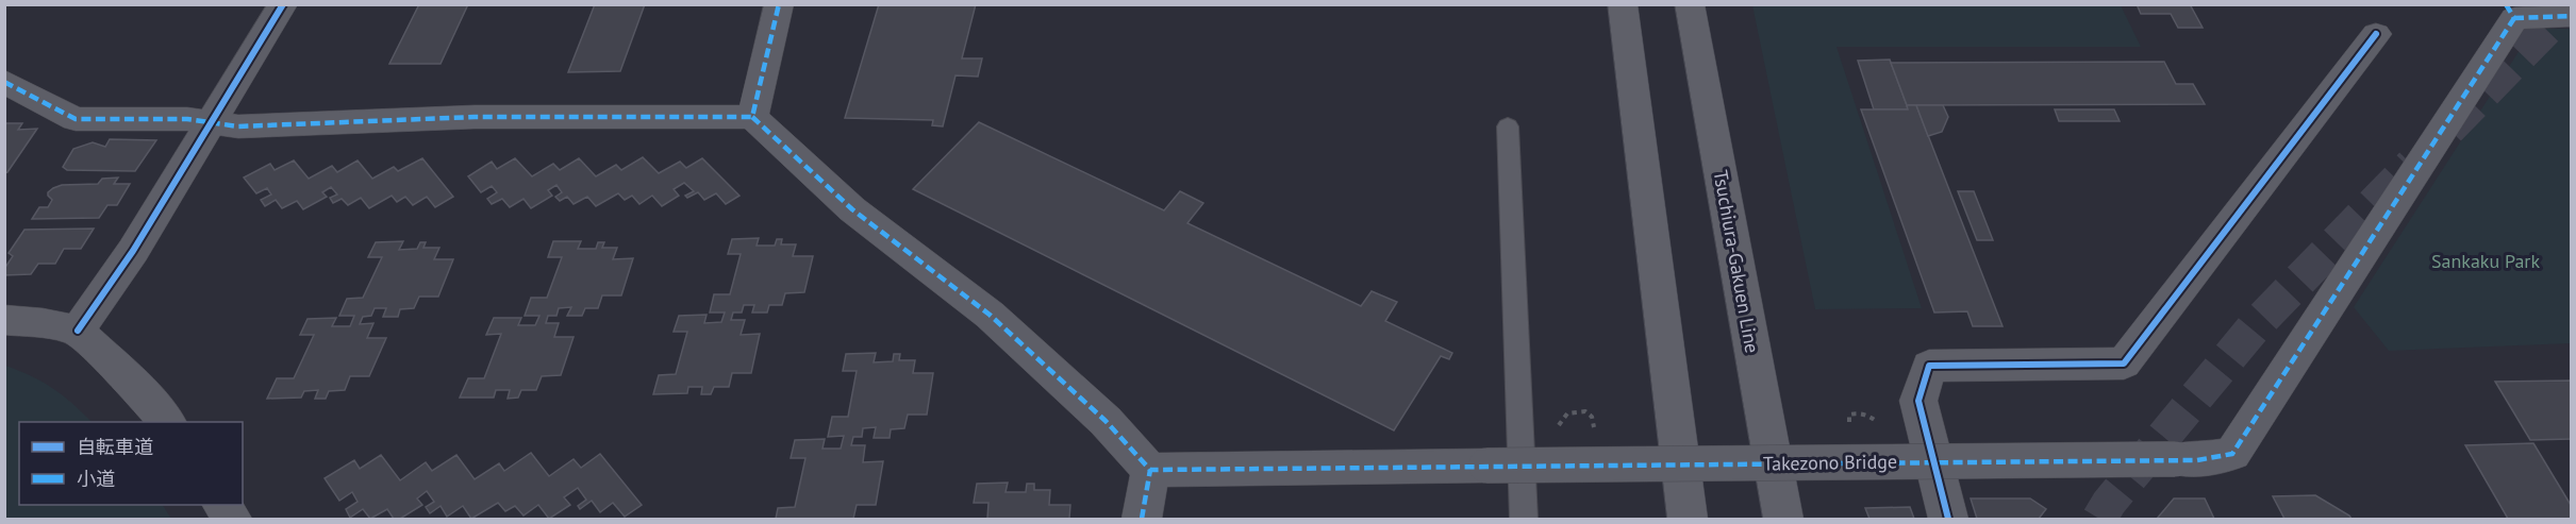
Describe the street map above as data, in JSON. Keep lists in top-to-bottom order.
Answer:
{
  "streets": {
    "main road": ["Tsuchiura-Gakuen Line"],
    "street": ["Takezono Bridge"]
  },
  "parks": ["Sankaku Park"],
  "legend": ["自転車道", "小道"]
}
